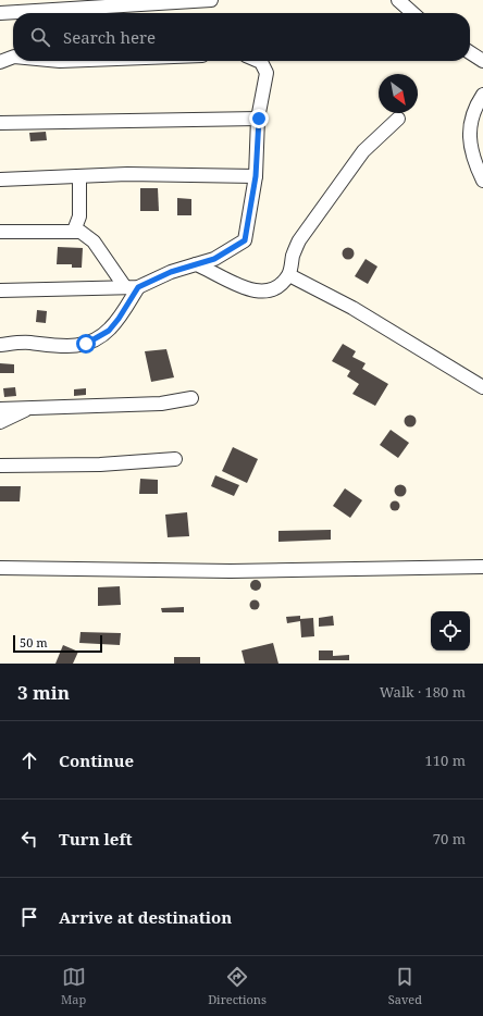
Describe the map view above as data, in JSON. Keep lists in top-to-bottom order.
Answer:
{
  "scale_bar": "50 m",
  "north": "bottom right",
  "page": {
    "search": "Search here",
    "scale": "50 m",
    "heading": ["3 min", "Walk · 180 m"],
    "list": [
      ["Continue", "110 m"],
      ["Turn left", "70 m"],
      "Arrive at destination"
    ],
    "nav": ["Map", "Directions", "Saved"]
  }
}
